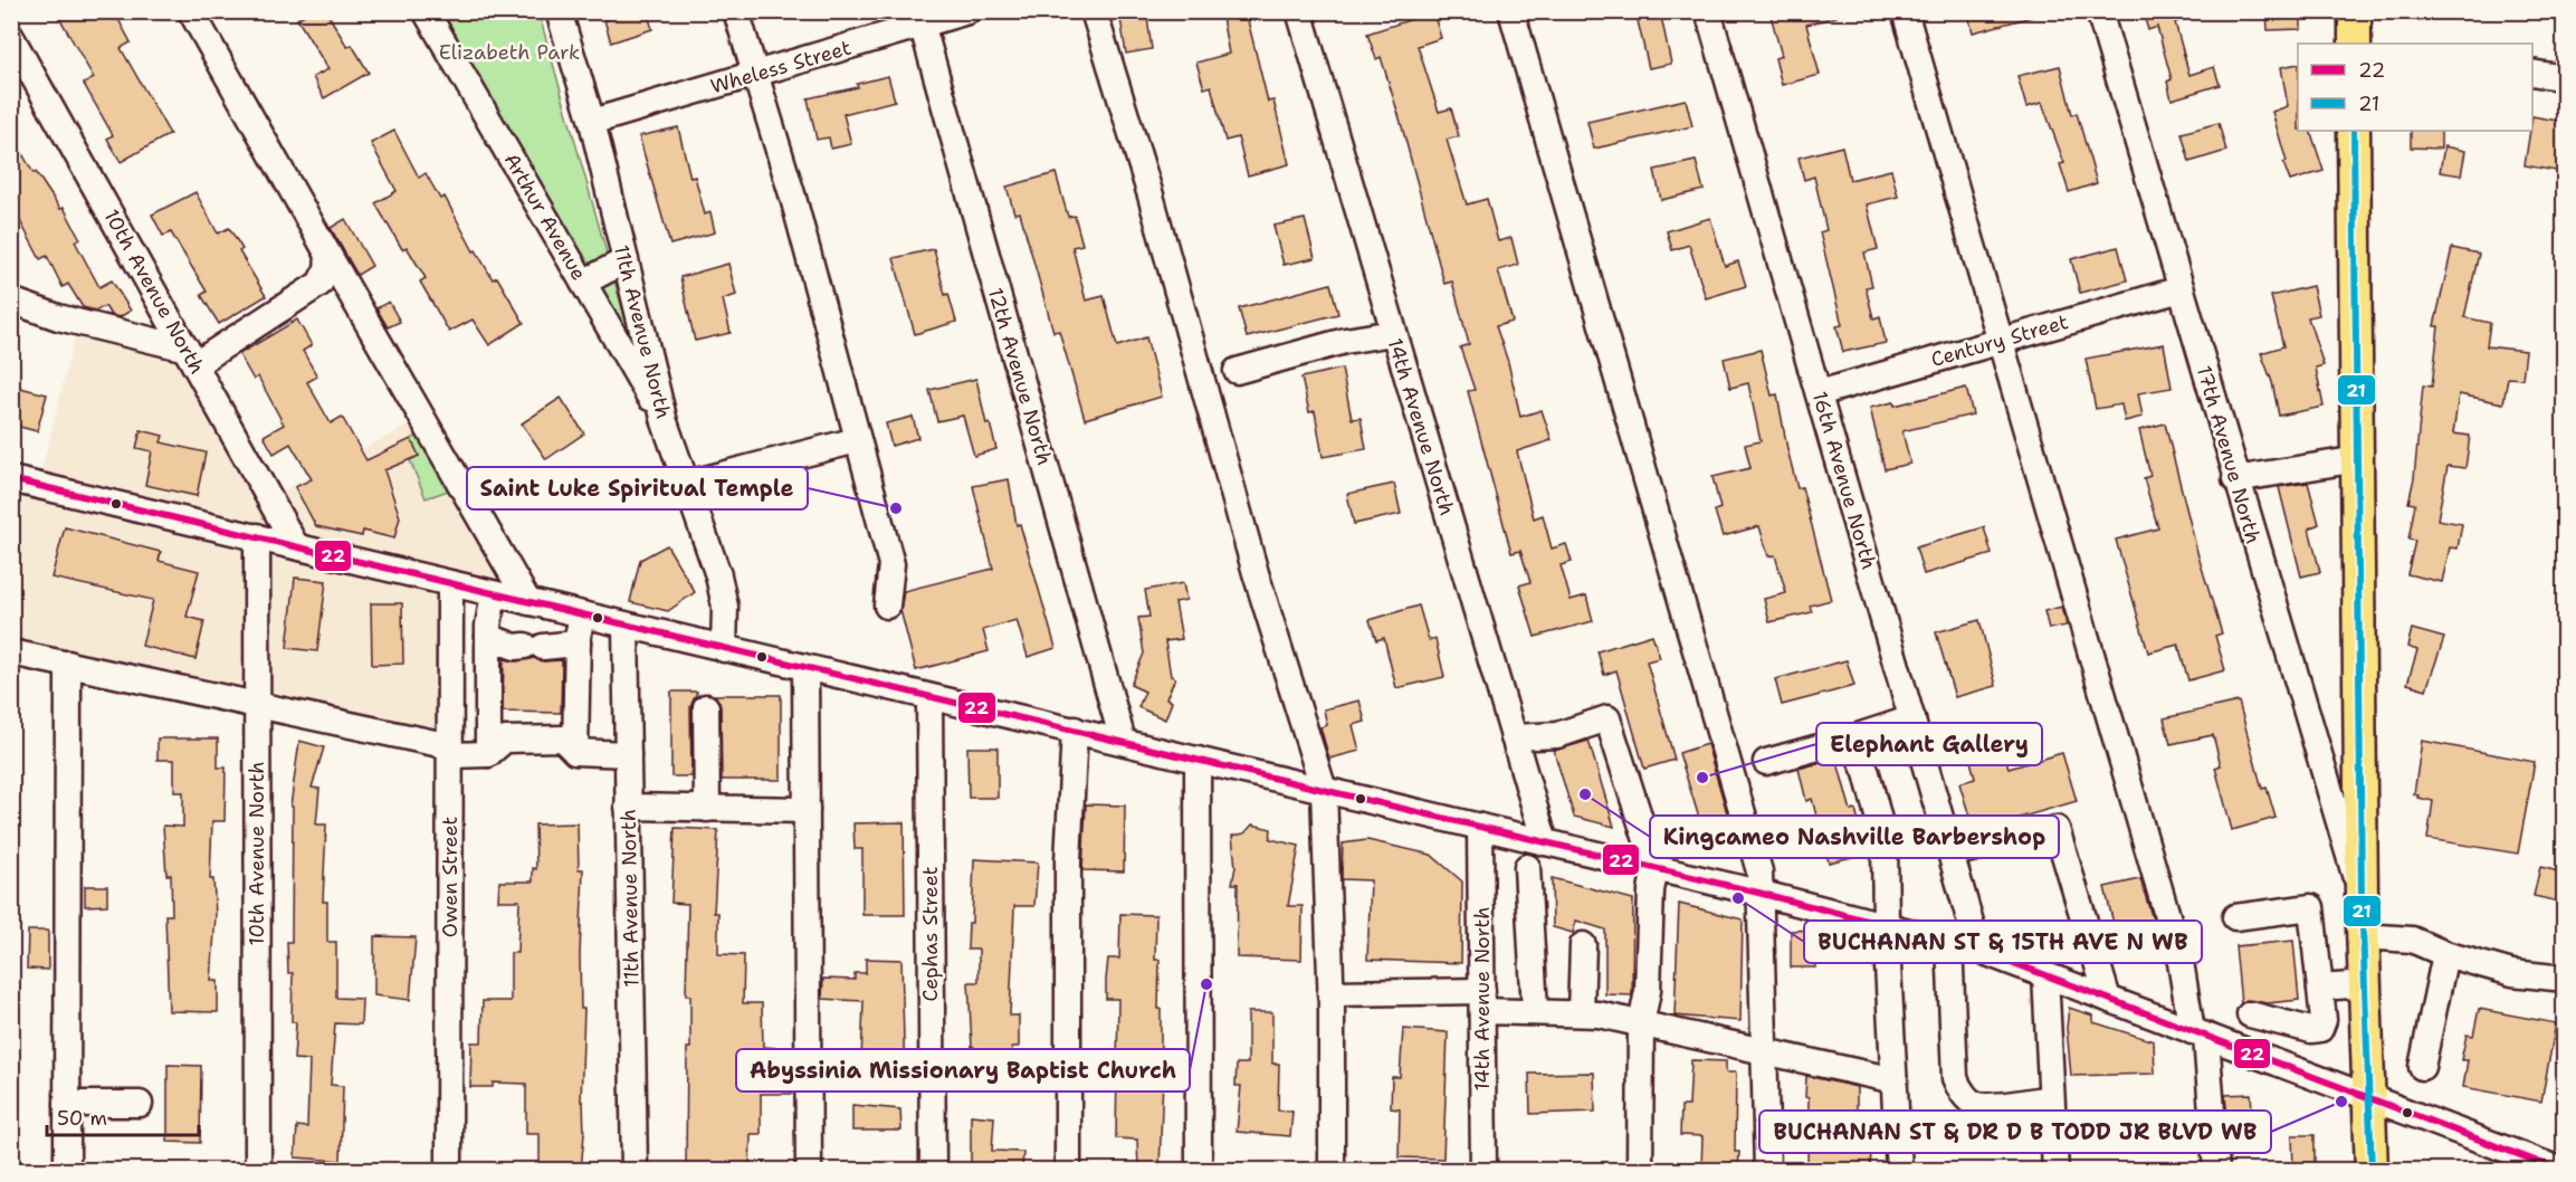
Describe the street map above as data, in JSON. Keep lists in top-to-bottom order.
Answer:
{
  "streets": {
    "street": [
      "Wheless Street",
      "Arthur Avenue",
      "10th Avenue North",
      "11th Avenue North",
      "Century Street",
      "12th Avenue North",
      "14th Avenue North",
      "17th Avenue North",
      "16th Avenue North",
      "Owen Street",
      "Cephas Street"
    ]
  },
  "crossings": [
    ["Wheless Street", "11th Avenue North"],
    ["Wheless Street", "12th Avenue North"],
    ["Arthur Avenue", "11th Avenue North"],
    ["Century Street", "17th Avenue North"],
    ["Century Street", "16th Avenue North"]
  ],
  "parks": ["Elizabeth Park"],
  "places": [
    "Saint Luke Spiritual Temple",
    "Elephant Gallery",
    "Kingcameo Nashville Barbershop",
    "BUCHANAN ST & 15TH AVE N WB",
    "Abyssinia Missionary Baptist Church",
    "BUCHANAN ST & DR D B TODD JR BLVD WB"
  ],
  "lines": ["transit line 21", "transit line 22"],
  "legend": ["22", "21"],
  "scale_bar": "50 m"
}
